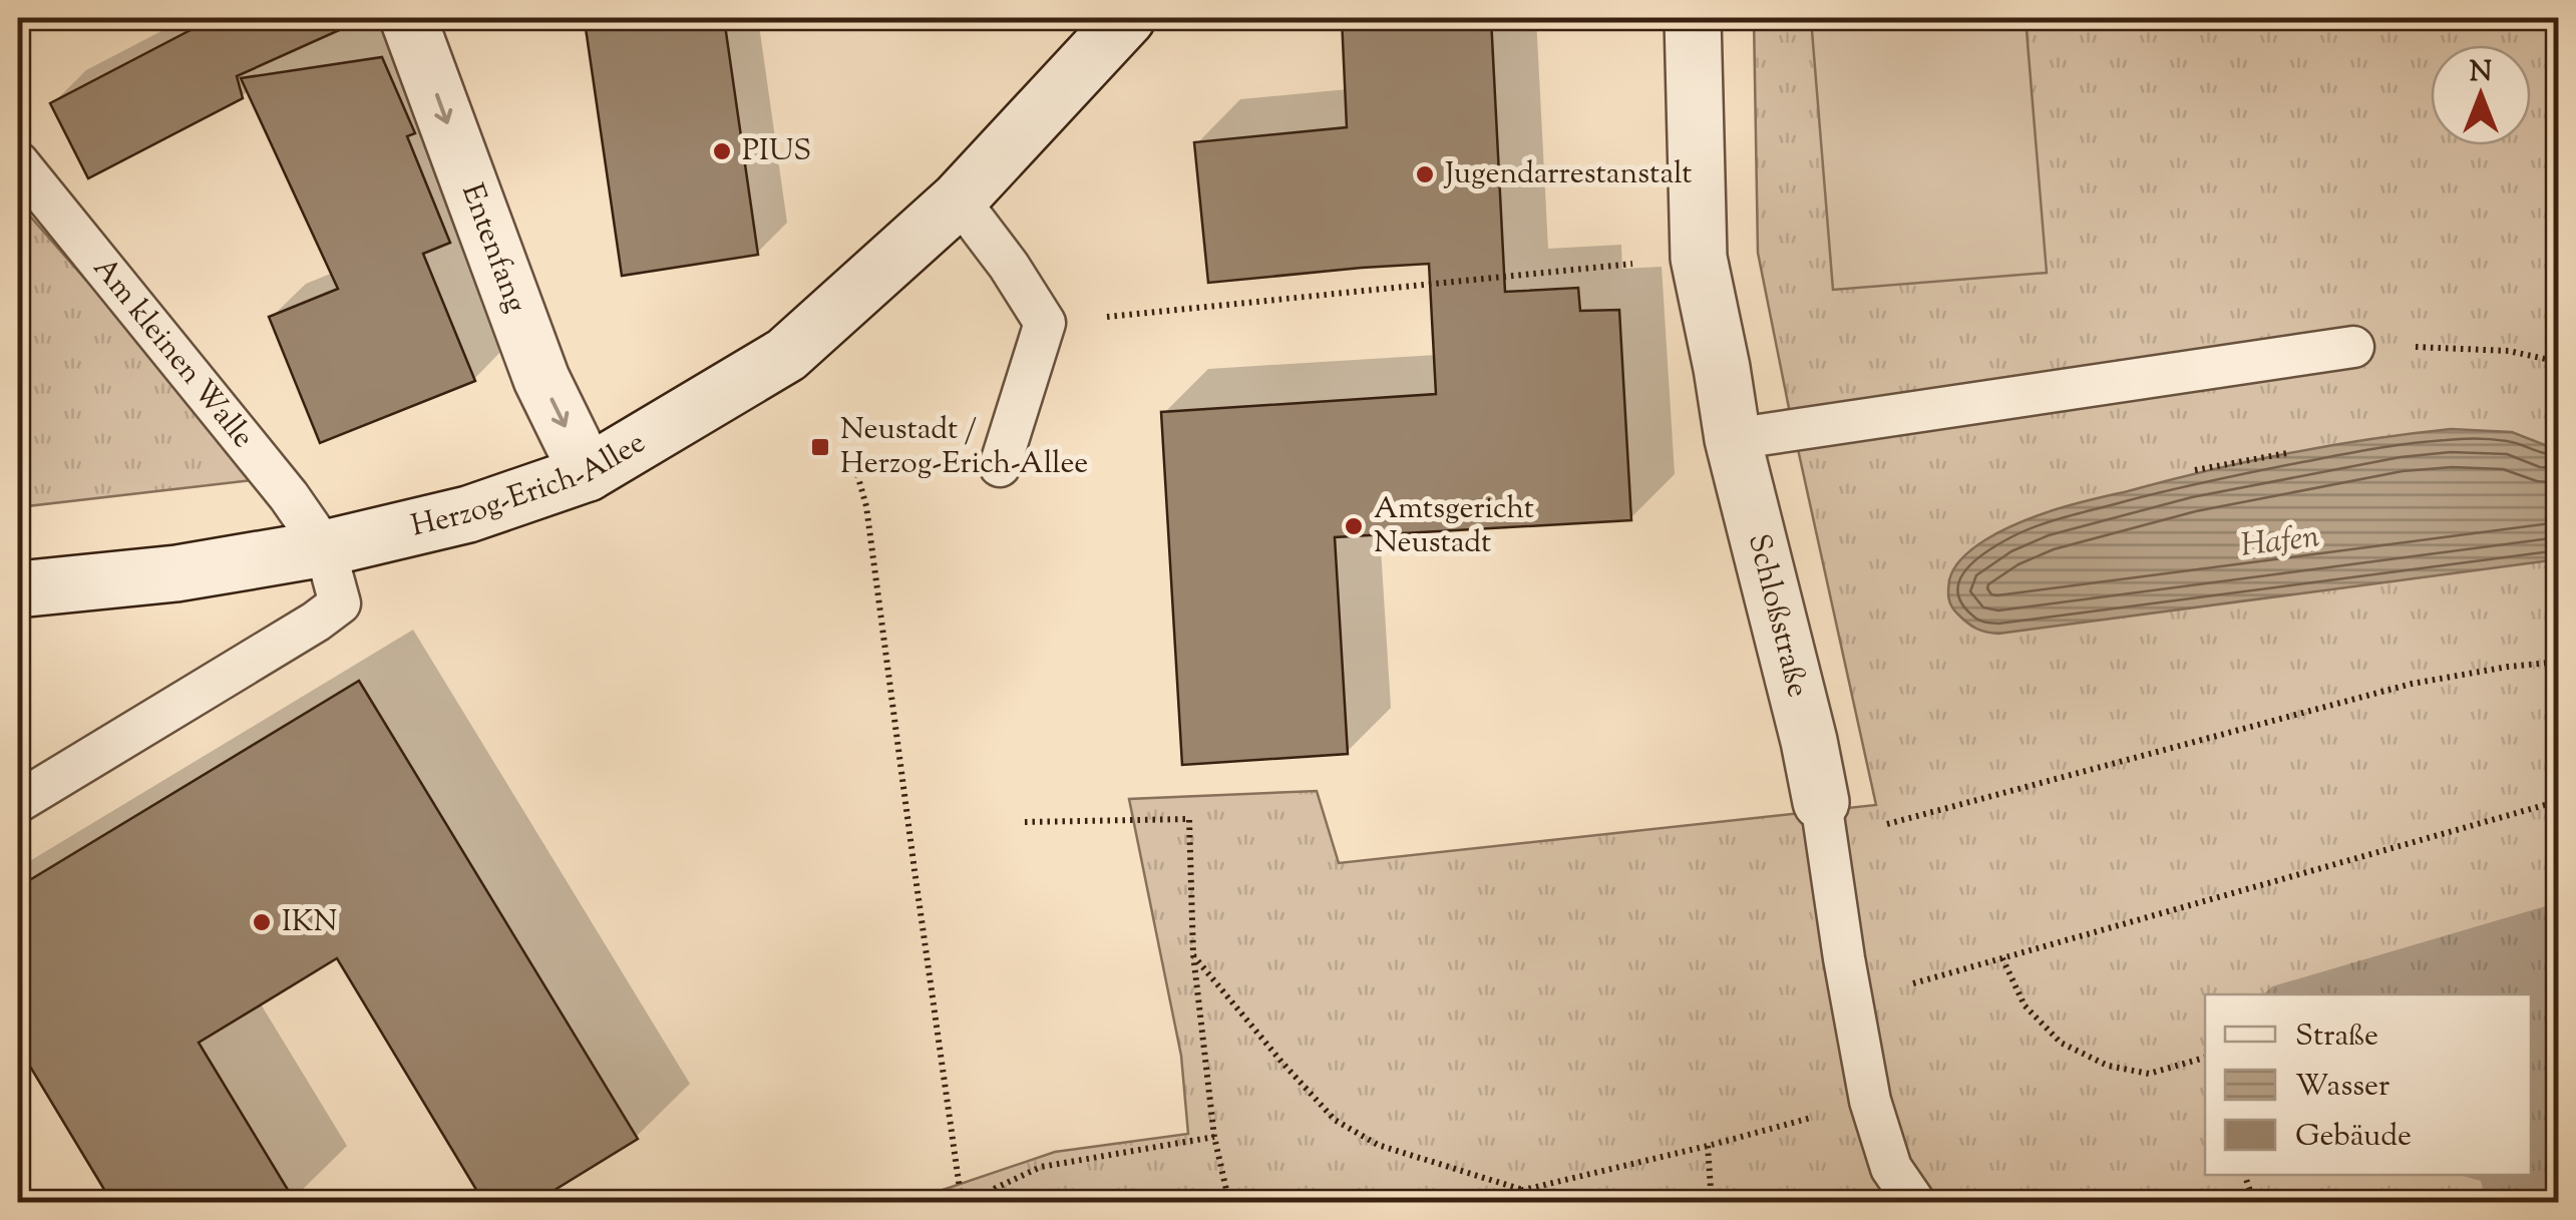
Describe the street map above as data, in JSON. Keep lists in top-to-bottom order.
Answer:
{
  "streets": {
    "street": ["Entenfang", "Herzog-Erich-Allee", "Schloßstraße"],
    "lane": ["Am kleinen Walle"]
  },
  "crossings": [
    ["Entenfang", "Herzog-Erich-Allee"],
    ["Am kleinen Walle", "Herzog-Erich-Allee"]
  ],
  "one_way": ["Entenfang"],
  "water": ["Hafen"],
  "places": {
    "other": [
      "PIUS",
      "Jugendarrestanstalt",
      "Amtsgericht Neustadt",
      "IKN"
    ],
    "transit": ["Neustadt / Herzog-Erich-Allee"]
  },
  "legend": ["Straße", "Wasser", "Gebäude"],
  "north": "top"
}
